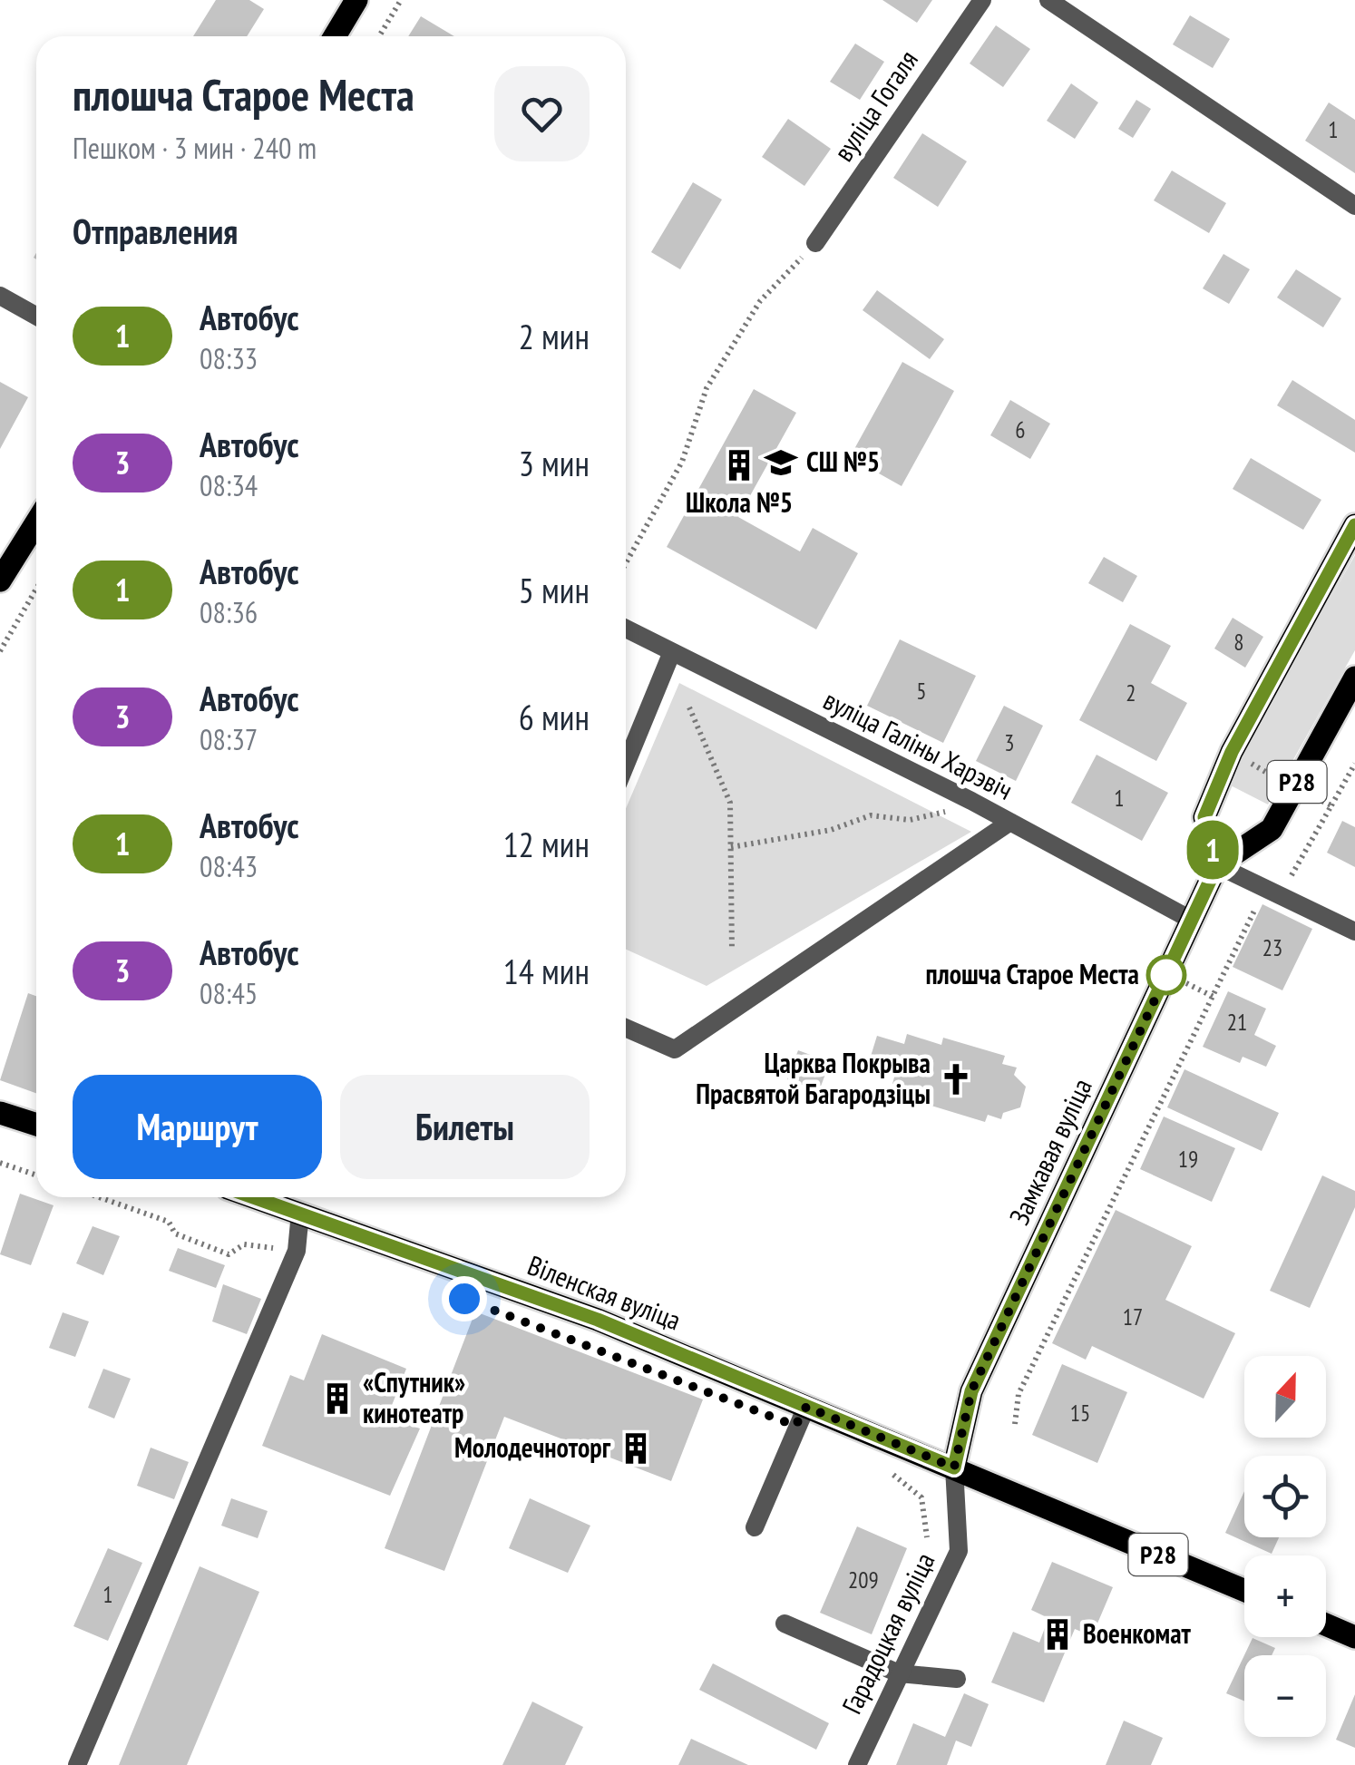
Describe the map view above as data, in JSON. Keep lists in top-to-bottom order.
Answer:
{
  "streets": {
    "main road": ["Р28", "Замкавая вуліца", "Віленская вуліца"],
    "street": ["вуліца Гогаля", "вуліца Галіны Харэвіч", "Гарадоцкая вуліца"]
  },
  "crossings": [
    ["вуліца Галіны Харэвіч", "Замкавая вуліца"],
    ["Р28", "Замкавая вуліца"],
    ["Р28", "Віленская вуліца"],
    ["Р28", "Гарадоцкая вуліца"],
    ["Замкавая вуліца", "Віленская вуліца"],
    ["Замкавая вуліца", "Гарадоцкая вуліца"],
    ["Віленская вуліца", "Гарадоцкая вуліца"]
  ],
  "places": {
    "school or university": ["СШ №5"],
    "building": [
      "Школа №5",
      "«Спутник» кинотеатр",
      "Молодечноторг",
      "Военкомат"
    ],
    "other": ["плошча Старое Места"],
    "church": ["Царква Покрыва Прасвятой Багародзіцы"]
  },
  "lines": ["bus line 1"],
  "house_numbers": [
    "1",
    "6",
    "8",
    "5",
    "2",
    "3",
    "1",
    "23",
    "21",
    "19",
    "17",
    "15",
    "209",
    "1"
  ],
  "north": "top",
  "page": {
    "on_map": "1",
    "heading": [
      ["плошча Старое Места", "Пешком · 3 мин · 240 m"],
      "Отправления"
    ],
    "list": [
      {
        "mark": "1",
        "name": "Автобус",
        "note": "08:33",
        "value": "2 мин"
      },
      {
        "mark": "3",
        "name": "Автобус",
        "note": "08:34",
        "value": "3 мин"
      },
      {
        "mark": "1",
        "name": "Автобус",
        "note": "08:36",
        "value": "5 мин"
      },
      {
        "mark": "3",
        "name": "Автобус",
        "note": "08:37",
        "value": "6 мин"
      },
      {
        "mark": "1",
        "name": "Автобус",
        "note": "08:43",
        "value": "12 мин"
      },
      {
        "mark": "3",
        "name": "Автобус",
        "note": "08:45",
        "value": "14 мин"
      }
    ],
    "buttons": ["Маршрут", "Билеты"],
    "map_buttons": ["+", "−"]
  }
}
